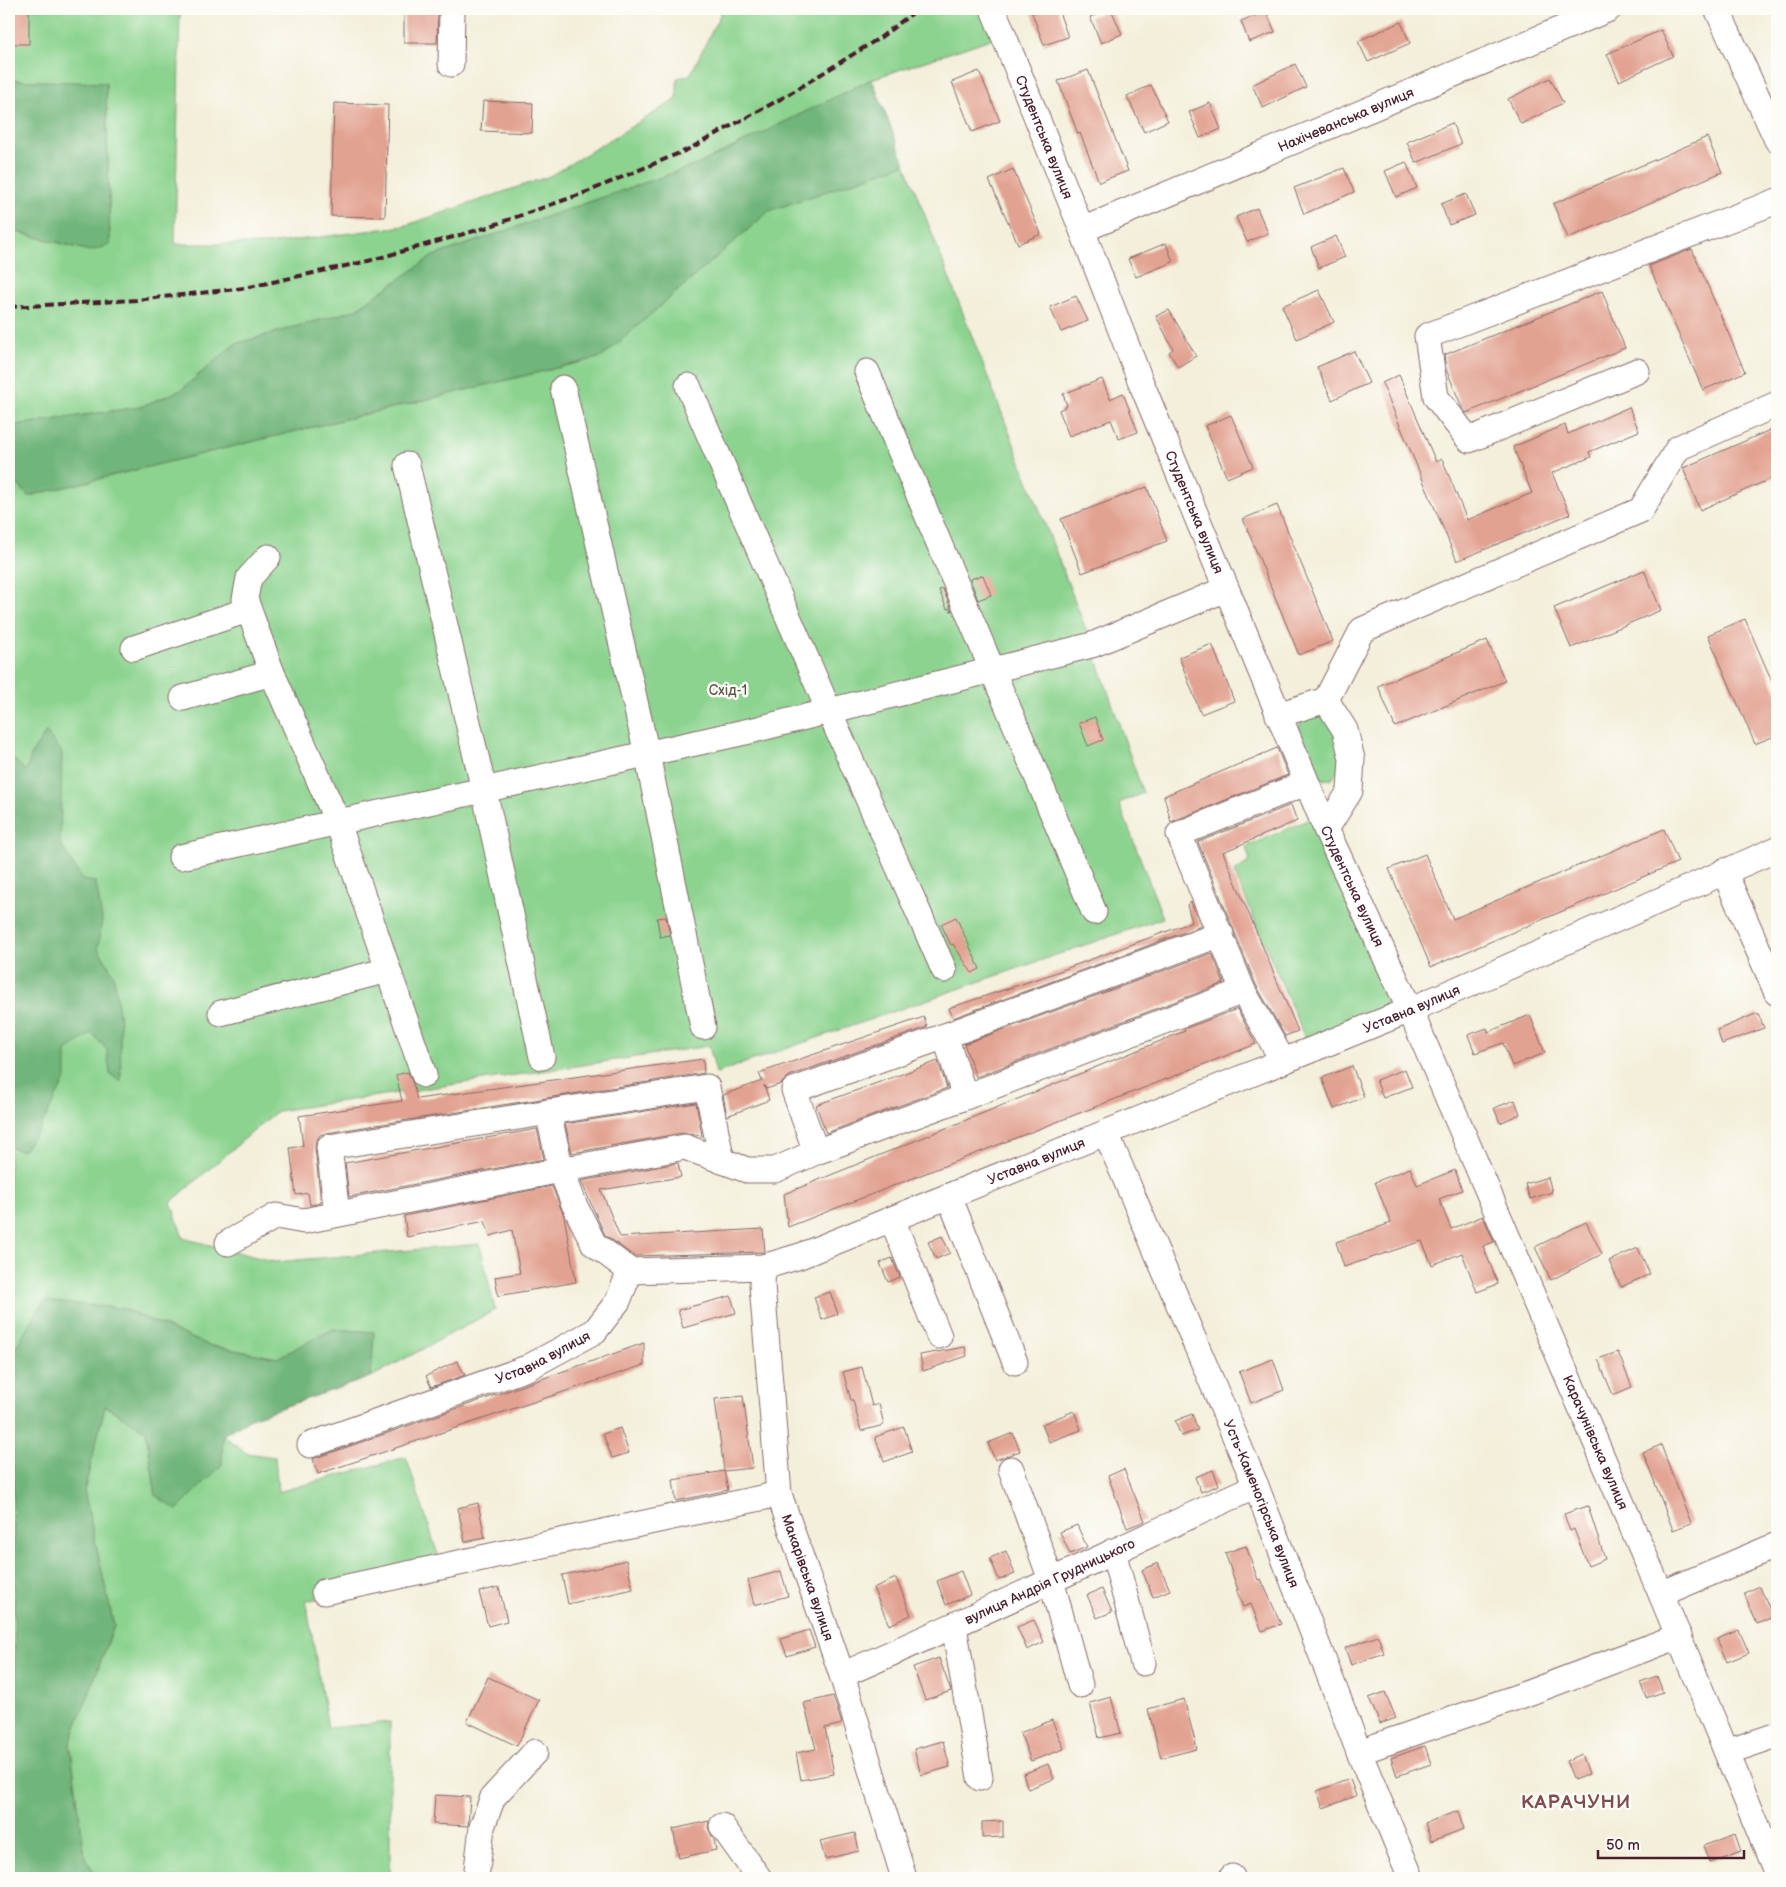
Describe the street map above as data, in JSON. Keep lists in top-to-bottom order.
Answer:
{
  "streets": {
    "street": [
      "Нахічеванська вулиця",
      "Студентська вулиця",
      "Уставна вулиця",
      "Карачунівська вулиця",
      "Усть-Каменогірська вулиця",
      "Макарівська вулиця",
      "вулиця Андрія Грудницького"
    ]
  },
  "crossings": [
    ["Нахічеванська вулиця", "Студентська вулиця"],
    ["Студентська вулиця", "Уставна вулиця"],
    ["Студентська вулиця", "Карачунівська вулиця"],
    ["Уставна вулиця", "Карачунівська вулиця"],
    ["Уставна вулиця", "Усть-Каменогірська вулиця"],
    ["Уставна вулиця", "Макарівська вулиця"],
    ["Усть-Каменогірська вулиця", "вулиця Андрія Грудницького"],
    ["Макарівська вулиця", "вулиця Андрія Грудницького"]
  ],
  "districts": ["КАРАЧУНИ"],
  "parks": ["Схід-1"],
  "scale_bar": "50 m"
}
